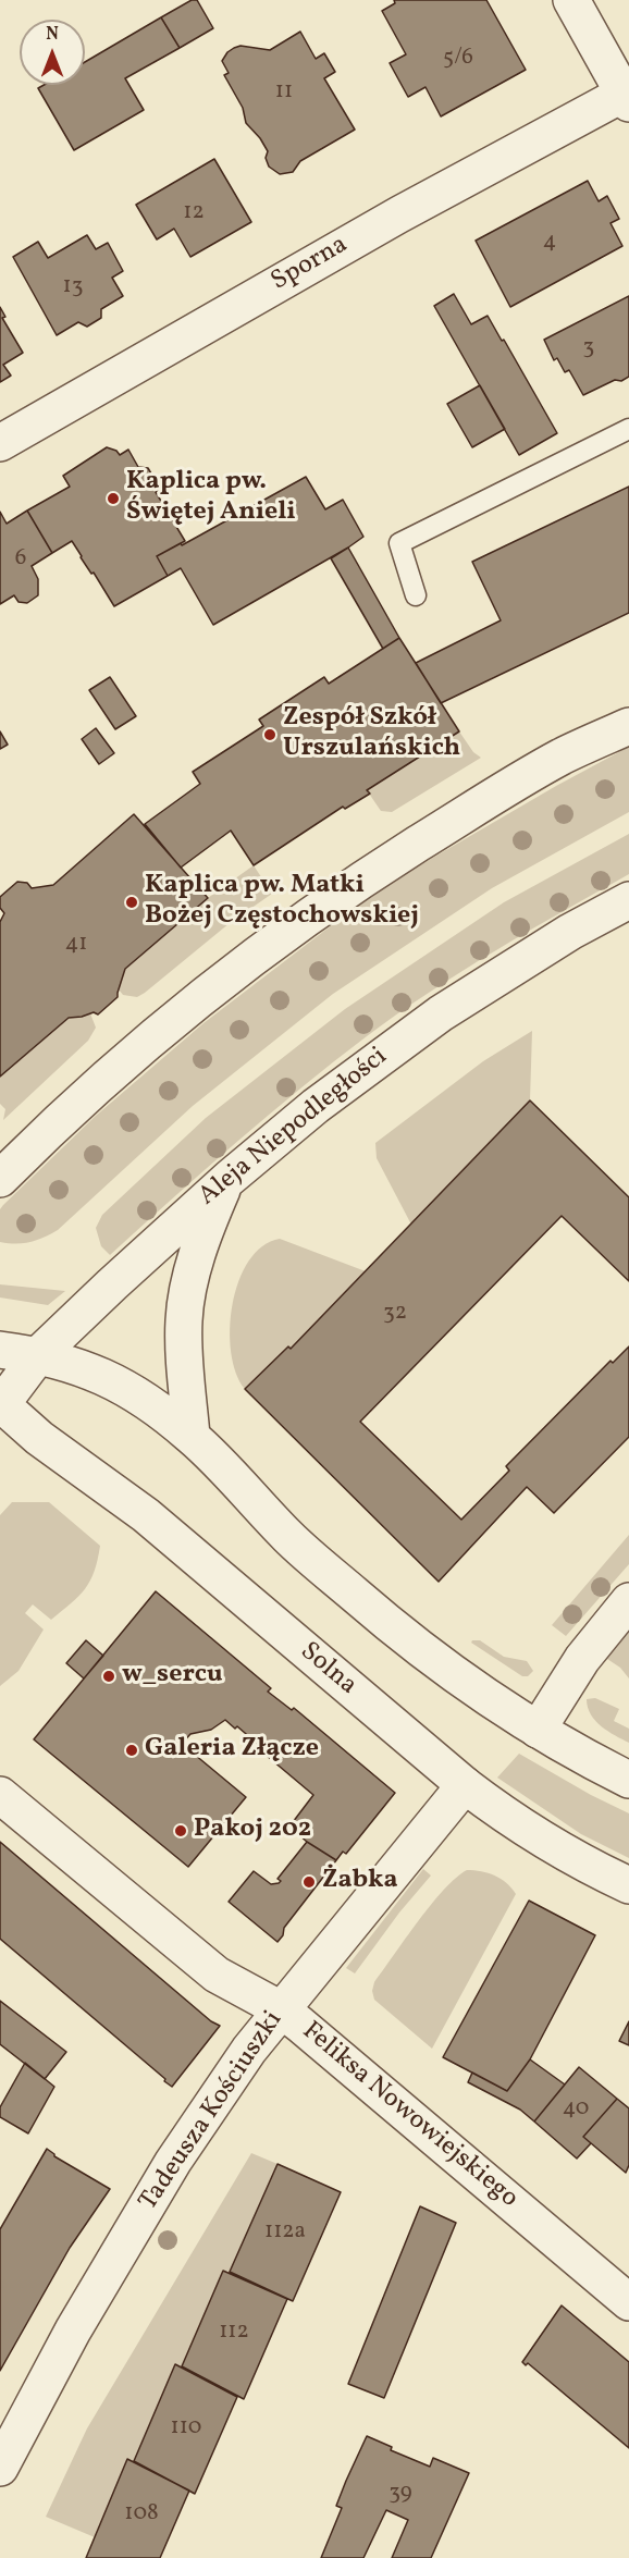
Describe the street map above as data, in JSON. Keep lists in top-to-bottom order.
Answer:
{
  "streets": {
    "street": [
      "Sporna",
      "Aleja Niepodległości",
      "Solna",
      "Tadeusza Kościuszki",
      "Feliksa Nowowiejskiego"
    ]
  },
  "crossings": [
    ["Aleja Niepodległości", "Solna"],
    ["Solna", "Tadeusza Kościuszki"],
    ["Tadeusza Kościuszki", "Feliksa Nowowiejskiego"]
  ],
  "places": [
    "Kaplica pw. Świętej Anieli",
    "Zespół Szkół Urszulańskich",
    "Kaplica pw. Matki Bożej Częstochowskiej",
    "w_sercu",
    "Galeria Złącze",
    "Pakoj 202",
    "Żabka"
  ],
  "house_numbers": [
    "5/6",
    "11",
    "12",
    "4",
    "13",
    "3",
    "6",
    "41",
    "32",
    "40",
    "112a",
    "112",
    "110",
    "39",
    "108"
  ],
  "north": "top"
}
